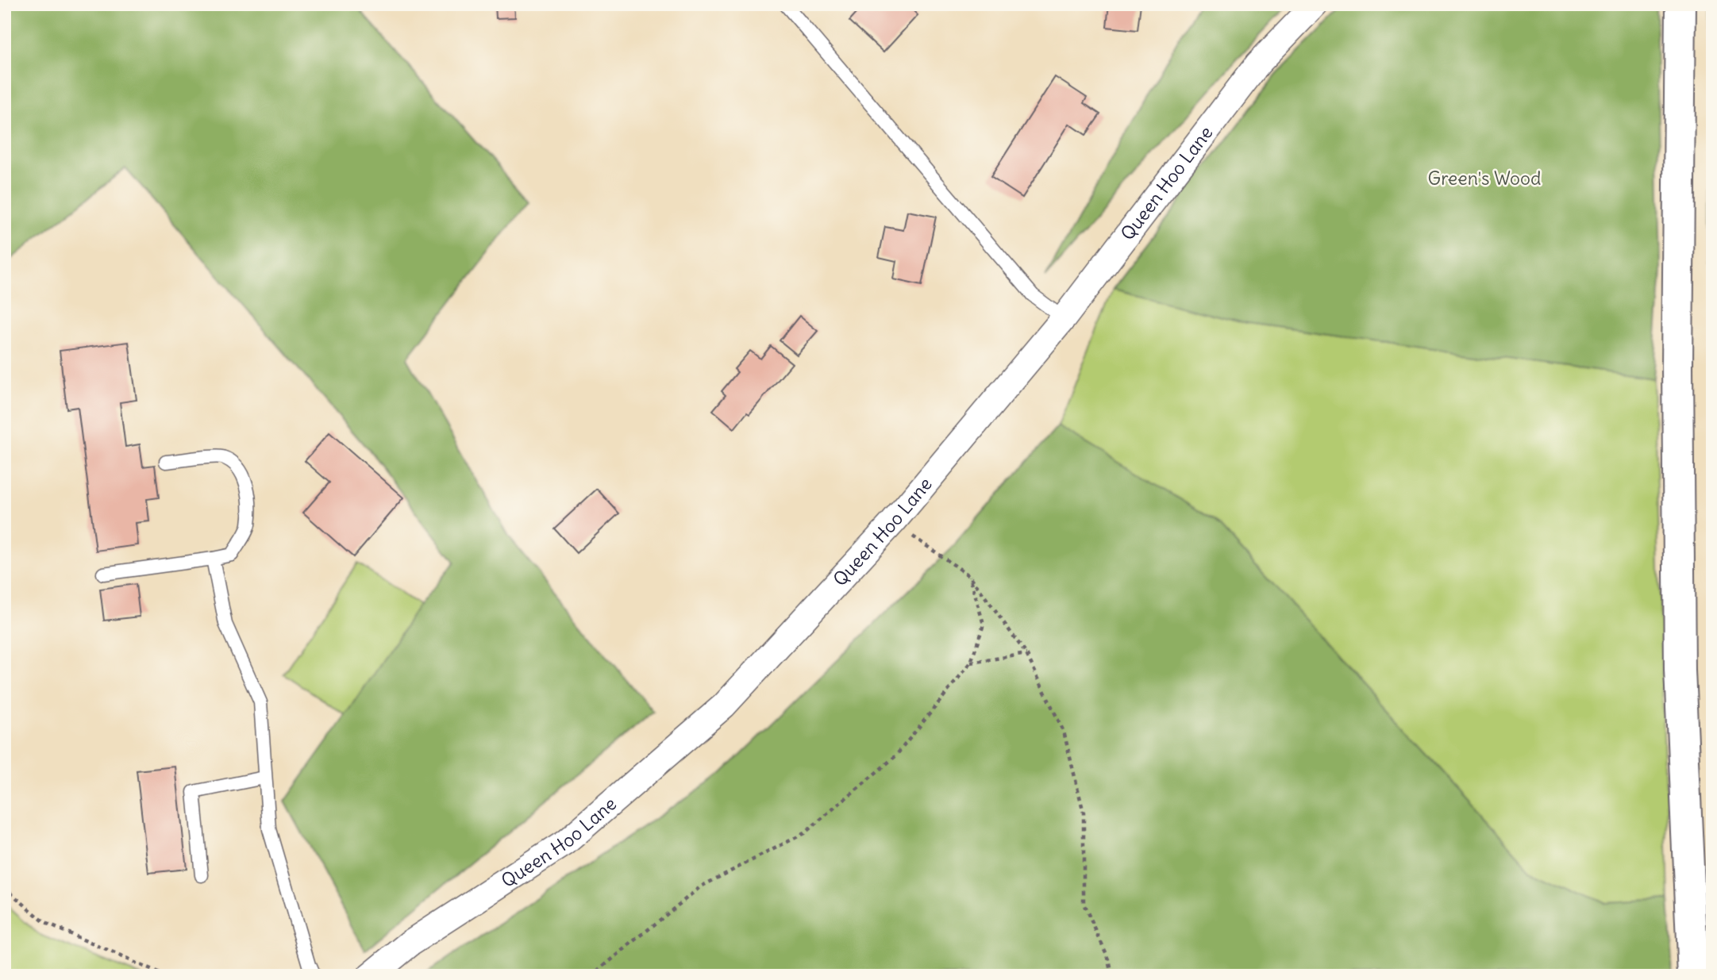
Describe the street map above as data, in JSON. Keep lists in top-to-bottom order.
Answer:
{
  "streets": {
    "street": ["Queen Hoo Lane"]
  },
  "parks": ["Green's Wood"]
}
